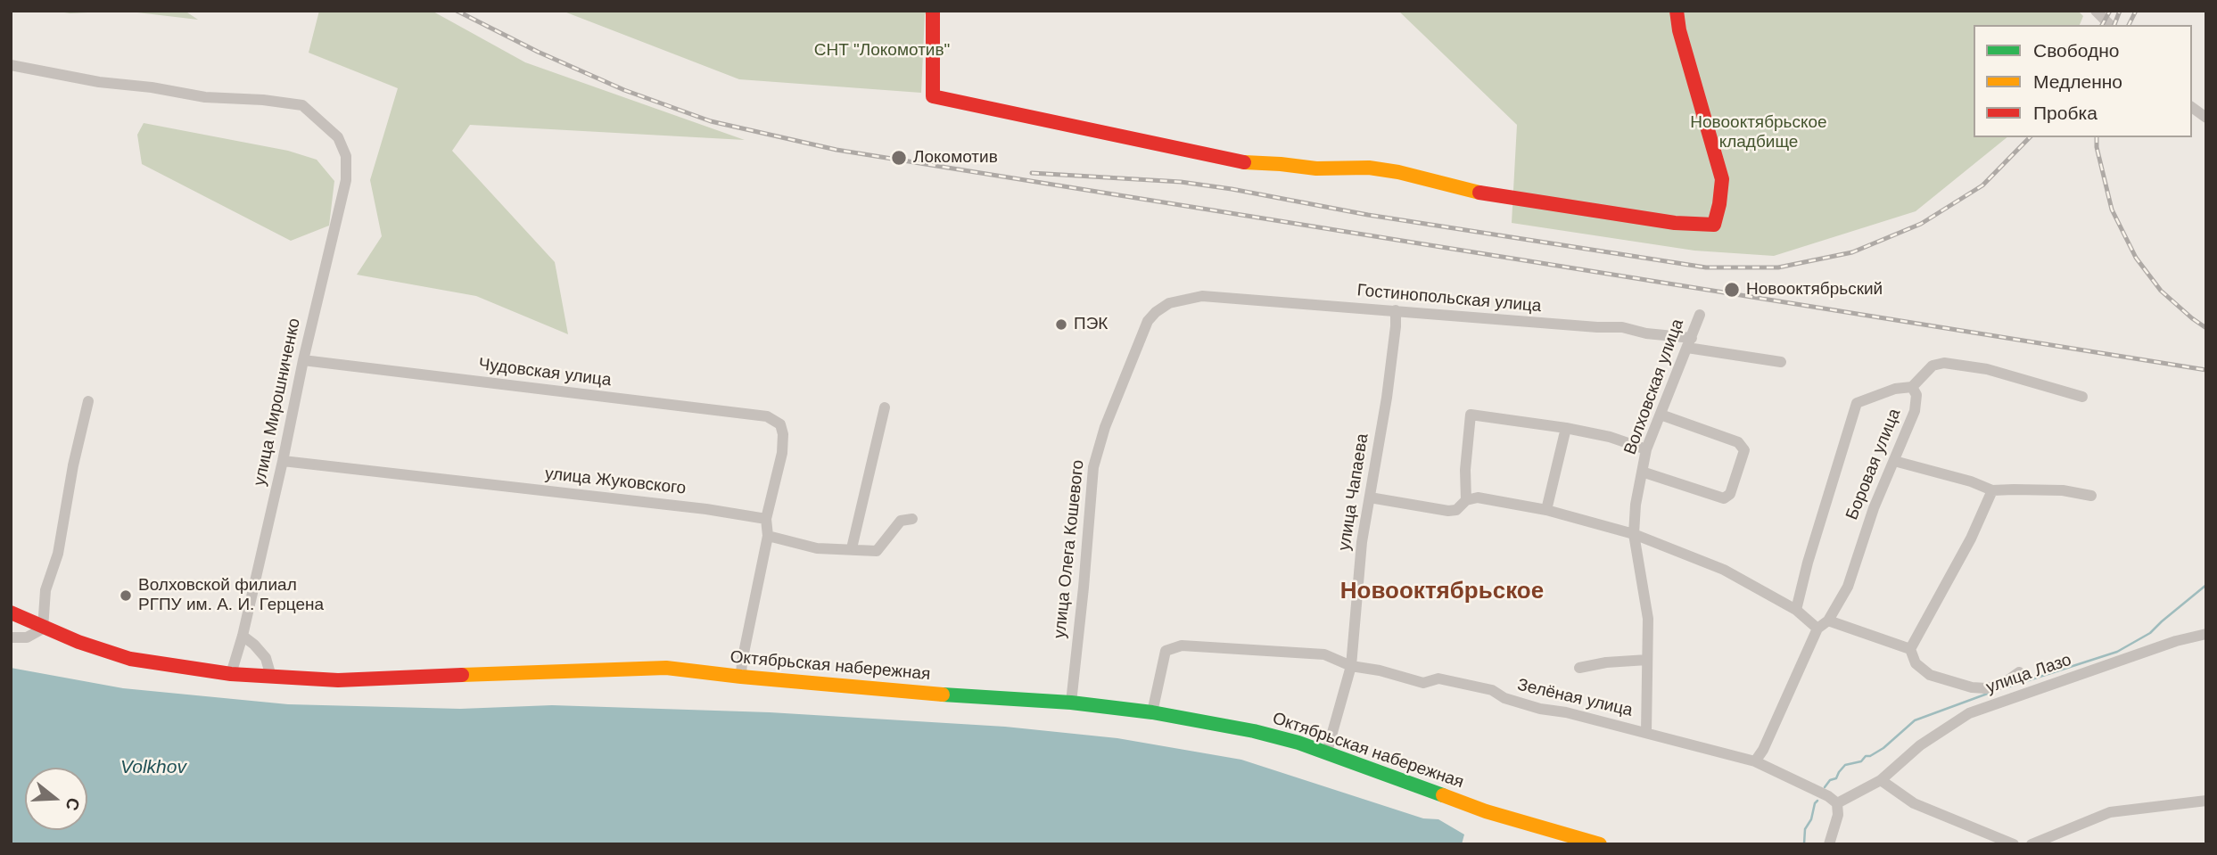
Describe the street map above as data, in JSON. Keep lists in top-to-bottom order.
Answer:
{
  "streets": {
    "main road": ["Октябрьская набережная"],
    "street": [
      "Гостинопольская улица",
      "Чудовская улица",
      "Волховская улица",
      "улица Мирошниченко",
      "Боровая улица",
      "улица Жуковского",
      "улица Чапаева",
      "улица Олега Кошевого",
      "улица Лазо",
      "Зелёная улица"
    ]
  },
  "crossings": [
    ["Гостинопольская улица", "Волховская улица"],
    ["Гостинопольская улица", "улица Чапаева"],
    ["Гостинопольская улица", "улица Олега Кошевого"],
    ["Чудовская улица", "улица Мирошниченко"],
    ["Чудовская улица", "улица Жуковского"],
    ["Волховская улица", "Зелёная улица"],
    ["улица Мирошниченко", "улица Жуковского"],
    ["улица Мирошниченко", "Октябрьская набережная"],
    ["улица Чапаева", "Октябрьская набережная"],
    ["улица Чапаева", "Зелёная улица"],
    ["улица Олега Кошевого", "Октябрьская набережная"],
    ["Октябрьская набережная", "Зелёная улица"]
  ],
  "districts": ["Новооктябрьское"],
  "water": ["Volkhov"],
  "parks": ["СНТ \"Локомотив\"", "Новооктябрьское кладбище"],
  "places": [
    "Локомотив",
    "Новооктябрьский",
    "ПЭК",
    "Волховской филиал РГПУ им. А. И. Герцена"
  ],
  "legend": ["Свободно", "Медленно", "Пробка"],
  "north": "right"
}
